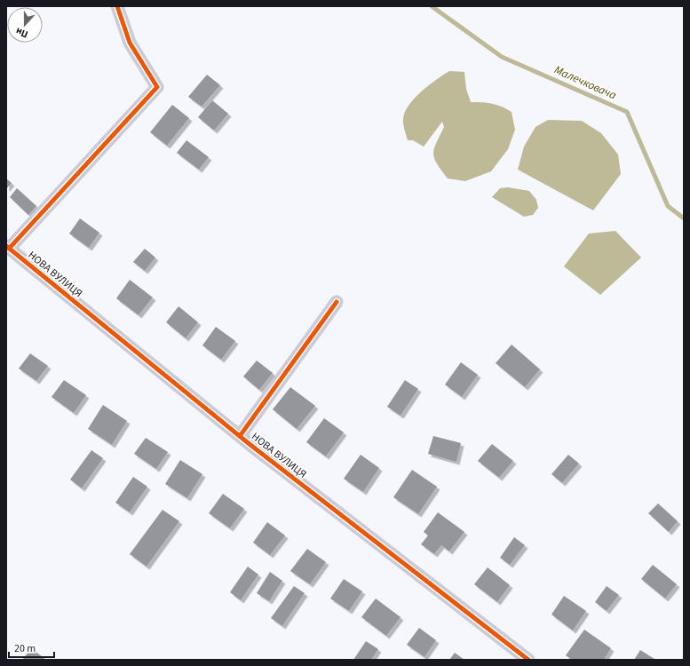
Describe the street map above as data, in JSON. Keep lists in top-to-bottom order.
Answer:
{
  "streets": {
    "street": ["НОВА ВУЛИЦЯ"]
  },
  "water": ["Малечковача"],
  "scale_bar": "20 m",
  "north": "bottom"
}
